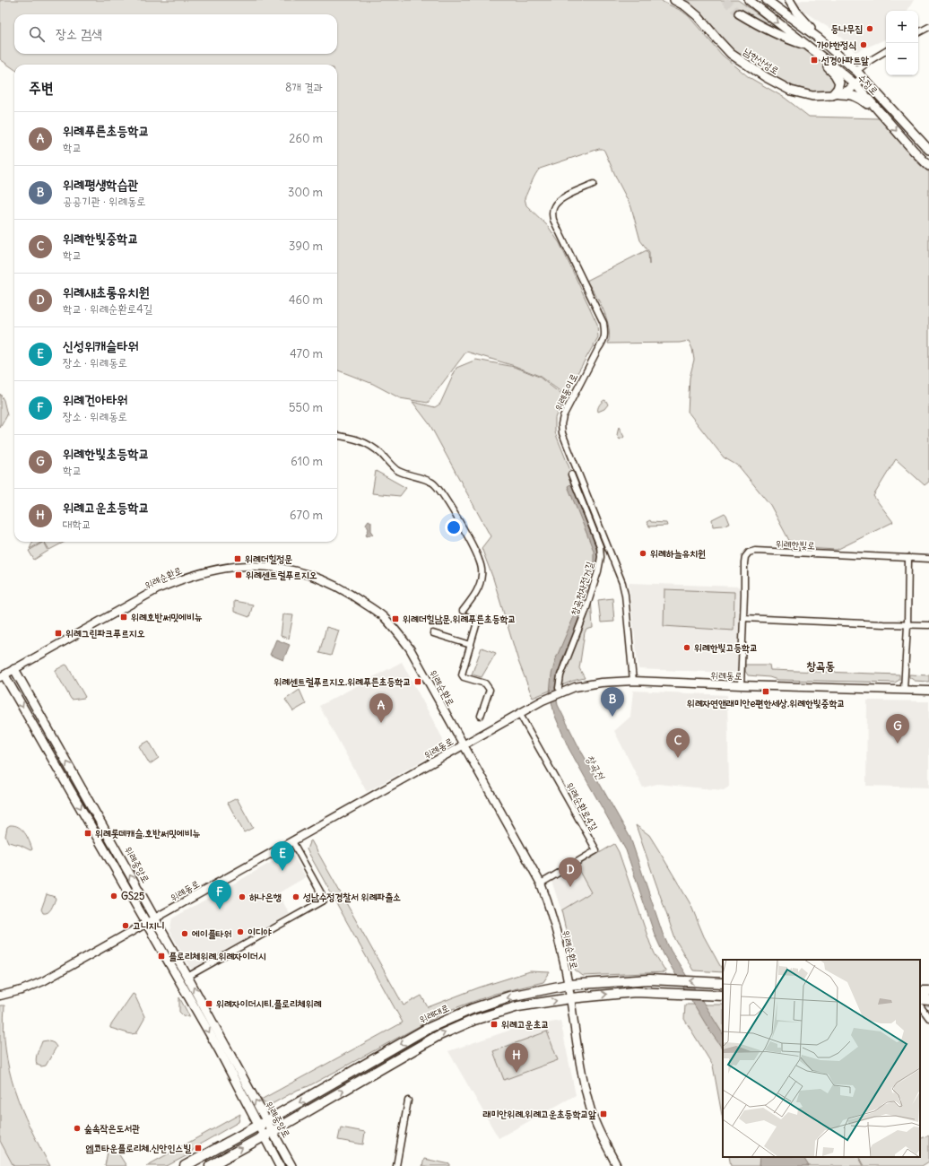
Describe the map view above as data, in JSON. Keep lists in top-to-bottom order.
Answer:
{
  "streets": {
    "main road": [
      "남한산성로",
      "수정로",
      "위례중앙로",
      "위례대로"
    ],
    "street": [
      "위례동이로",
      "위례한빛로",
      "위례순환로",
      "창곡천자전거길",
      "위례동로",
      "위례순환로4길"
    ]
  },
  "crossings": [
    ["남한산성로", "수정로"],
    ["위례동이로", "위례동로"],
    ["위례한빛로", "위례동로"],
    ["위례순환로", "위례동로"],
    ["위례순환로", "위례순환로4길"],
    ["위례순환로", "위례중앙로"],
    ["위례순환로", "위례대로"],
    ["위례동로", "위례순환로4길"],
    ["위례동로", "위례중앙로"],
    ["위례중앙로", "위례대로"]
  ],
  "districts": ["창곡동"],
  "water": ["창곡천"],
  "places": {
    "other": [
      "등나무집",
      "가야한정식",
      "위례하늘유치원",
      "위례한빛고등학교",
      "GS25",
      "하나은행",
      "성남수정경찰서 위례파출소",
      "고니지니",
      "이디야",
      "에이플타워",
      "숲속작은도서관"
    ],
    "transit": [
      "선경아파트앞",
      "위례더힐정문",
      "위례센트럴푸르지오",
      "위례호반써밋에비뉴",
      "위례더힐남문.위례푸른초등학교",
      "위례그린파크푸르지오",
      "위례센트럴푸르지오.위례푸른초등학교",
      "위례자연앤래미안e편한세상.위례한빛중학교",
      "위례롯데캐슬.호반써밋에비뉴",
      "플로리체위례.위례자이더시",
      "위례자이더시티.플로리체위례",
      "위례고운초교",
      "래미안위례.위례고운초등학교앞",
      "엠코타운플로리체.신안인스빌"
    ]
  },
  "page": {
    "map_buttons": ["+", "−"],
    "search": "장소 검색",
    "heading": ["주변", "8개 결과"],
    "list": [
      {
        "mark": "A",
        "name": "위례푸른초등학교",
        "note": "학교",
        "value": "260 m"
      },
      {
        "mark": "B",
        "name": "위례평생학습관",
        "note": "공공기관 · 위례동로",
        "value": "300 m"
      },
      {
        "mark": "C",
        "name": "위례한빛중학교",
        "note": "학교",
        "value": "390 m"
      },
      {
        "mark": "D",
        "name": "위례새초롱유치원",
        "note": "학교 · 위례순환로4길",
        "value": "460 m"
      },
      {
        "mark": "E",
        "name": "신성위캐슬타워",
        "note": "장소 · 위례동로",
        "value": "470 m"
      },
      {
        "mark": "F",
        "name": "위례건아타워",
        "note": "장소 · 위례동로",
        "value": "550 m"
      },
      {
        "mark": "G",
        "name": "위례한빛초등학교",
        "note": "학교",
        "value": "610 m"
      },
      {
        "mark": "H",
        "name": "위례고운초등학교",
        "note": "대학교",
        "value": "670 m"
      }
    ],
    "pins": [
      "B",
      "A",
      "G",
      "C",
      "E",
      "D",
      "F",
      "H"
    ]
  }
}
